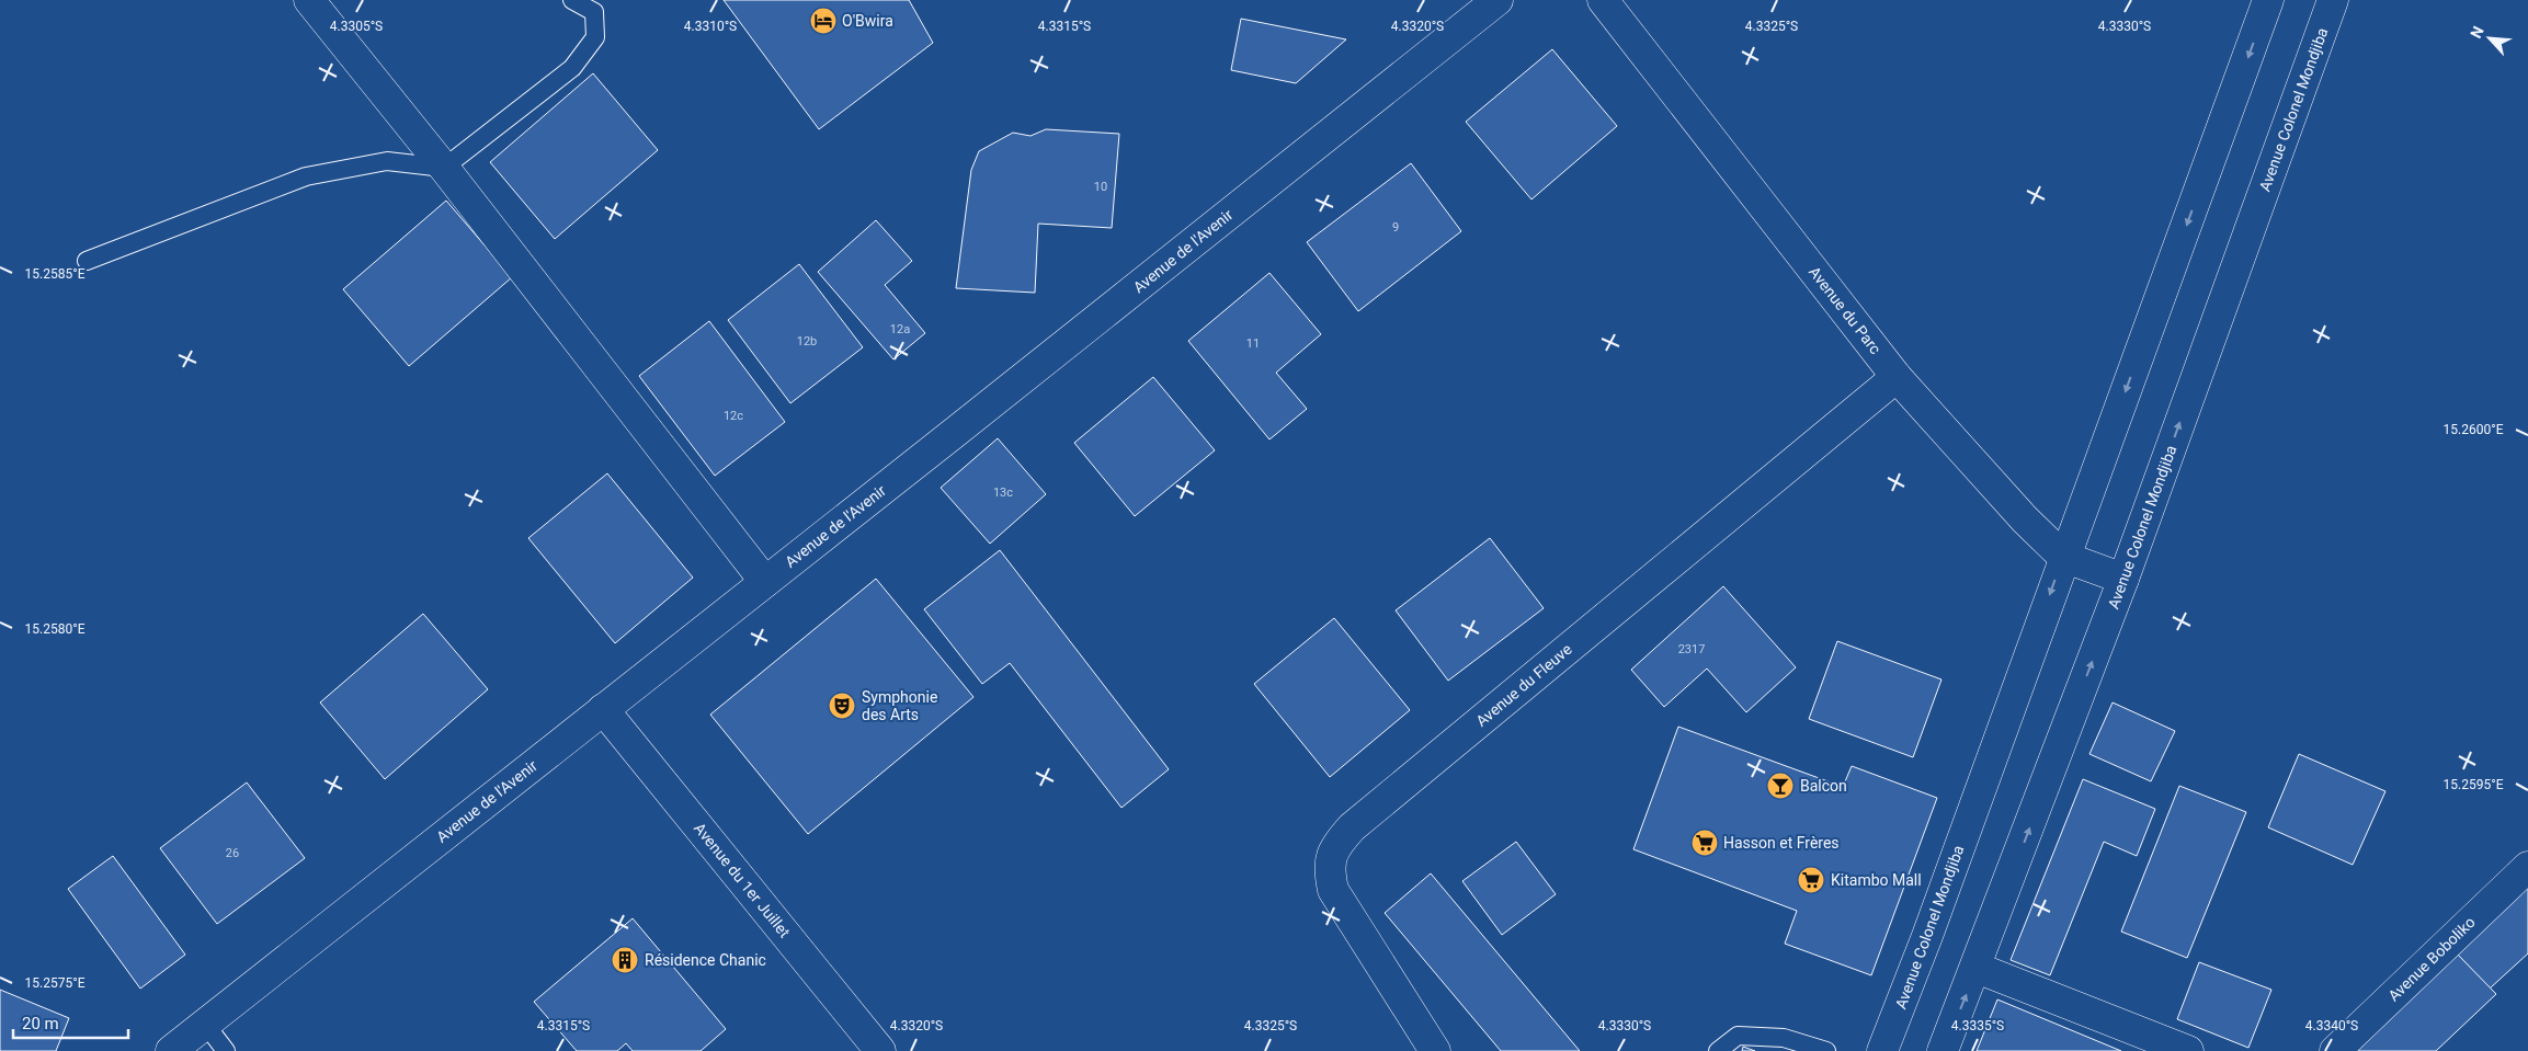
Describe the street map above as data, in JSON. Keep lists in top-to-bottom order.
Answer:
{
  "streets": {
    "street": [
      "Avenue Colonel Mondjiba",
      "Avenue de l'Avenir",
      "Avenue du Parc",
      "Avenue du Fleuve",
      "Avenue du 1er Juillet",
      "Avenue Boboliko"
    ]
  },
  "crossings": [
    ["Avenue Colonel Mondjiba", "Avenue du Parc"],
    ["Avenue de l'Avenir", "Avenue du 1er Juillet"],
    ["Avenue du Parc", "Avenue du Fleuve"]
  ],
  "places": {
    "hotel": ["O'Bwira"],
    "theatre": ["Symphonie des Arts"],
    "bar": ["Balcon"],
    "supermarket": ["Hasson et Frères", "Kitambo Mall"],
    "building": ["Résidence Chanic"]
  },
  "house_numbers": [
    "10",
    "9",
    "12a",
    "12b",
    "11",
    "12c",
    "13c",
    "2317",
    "26"
  ],
  "scale_bar": "20 m",
  "north": "top left",
  "coordinates": [
    "4.3305°S",
    "4.3310°S",
    "4.3315°S",
    "4.3320°S",
    "4.3325°S",
    "4.3330°S",
    "15.2585°E",
    "15.2600°E",
    "15.2580°E",
    "15.2595°E",
    "15.2575°E",
    "4.3335°S",
    "4.3340°S"
  ]
}
